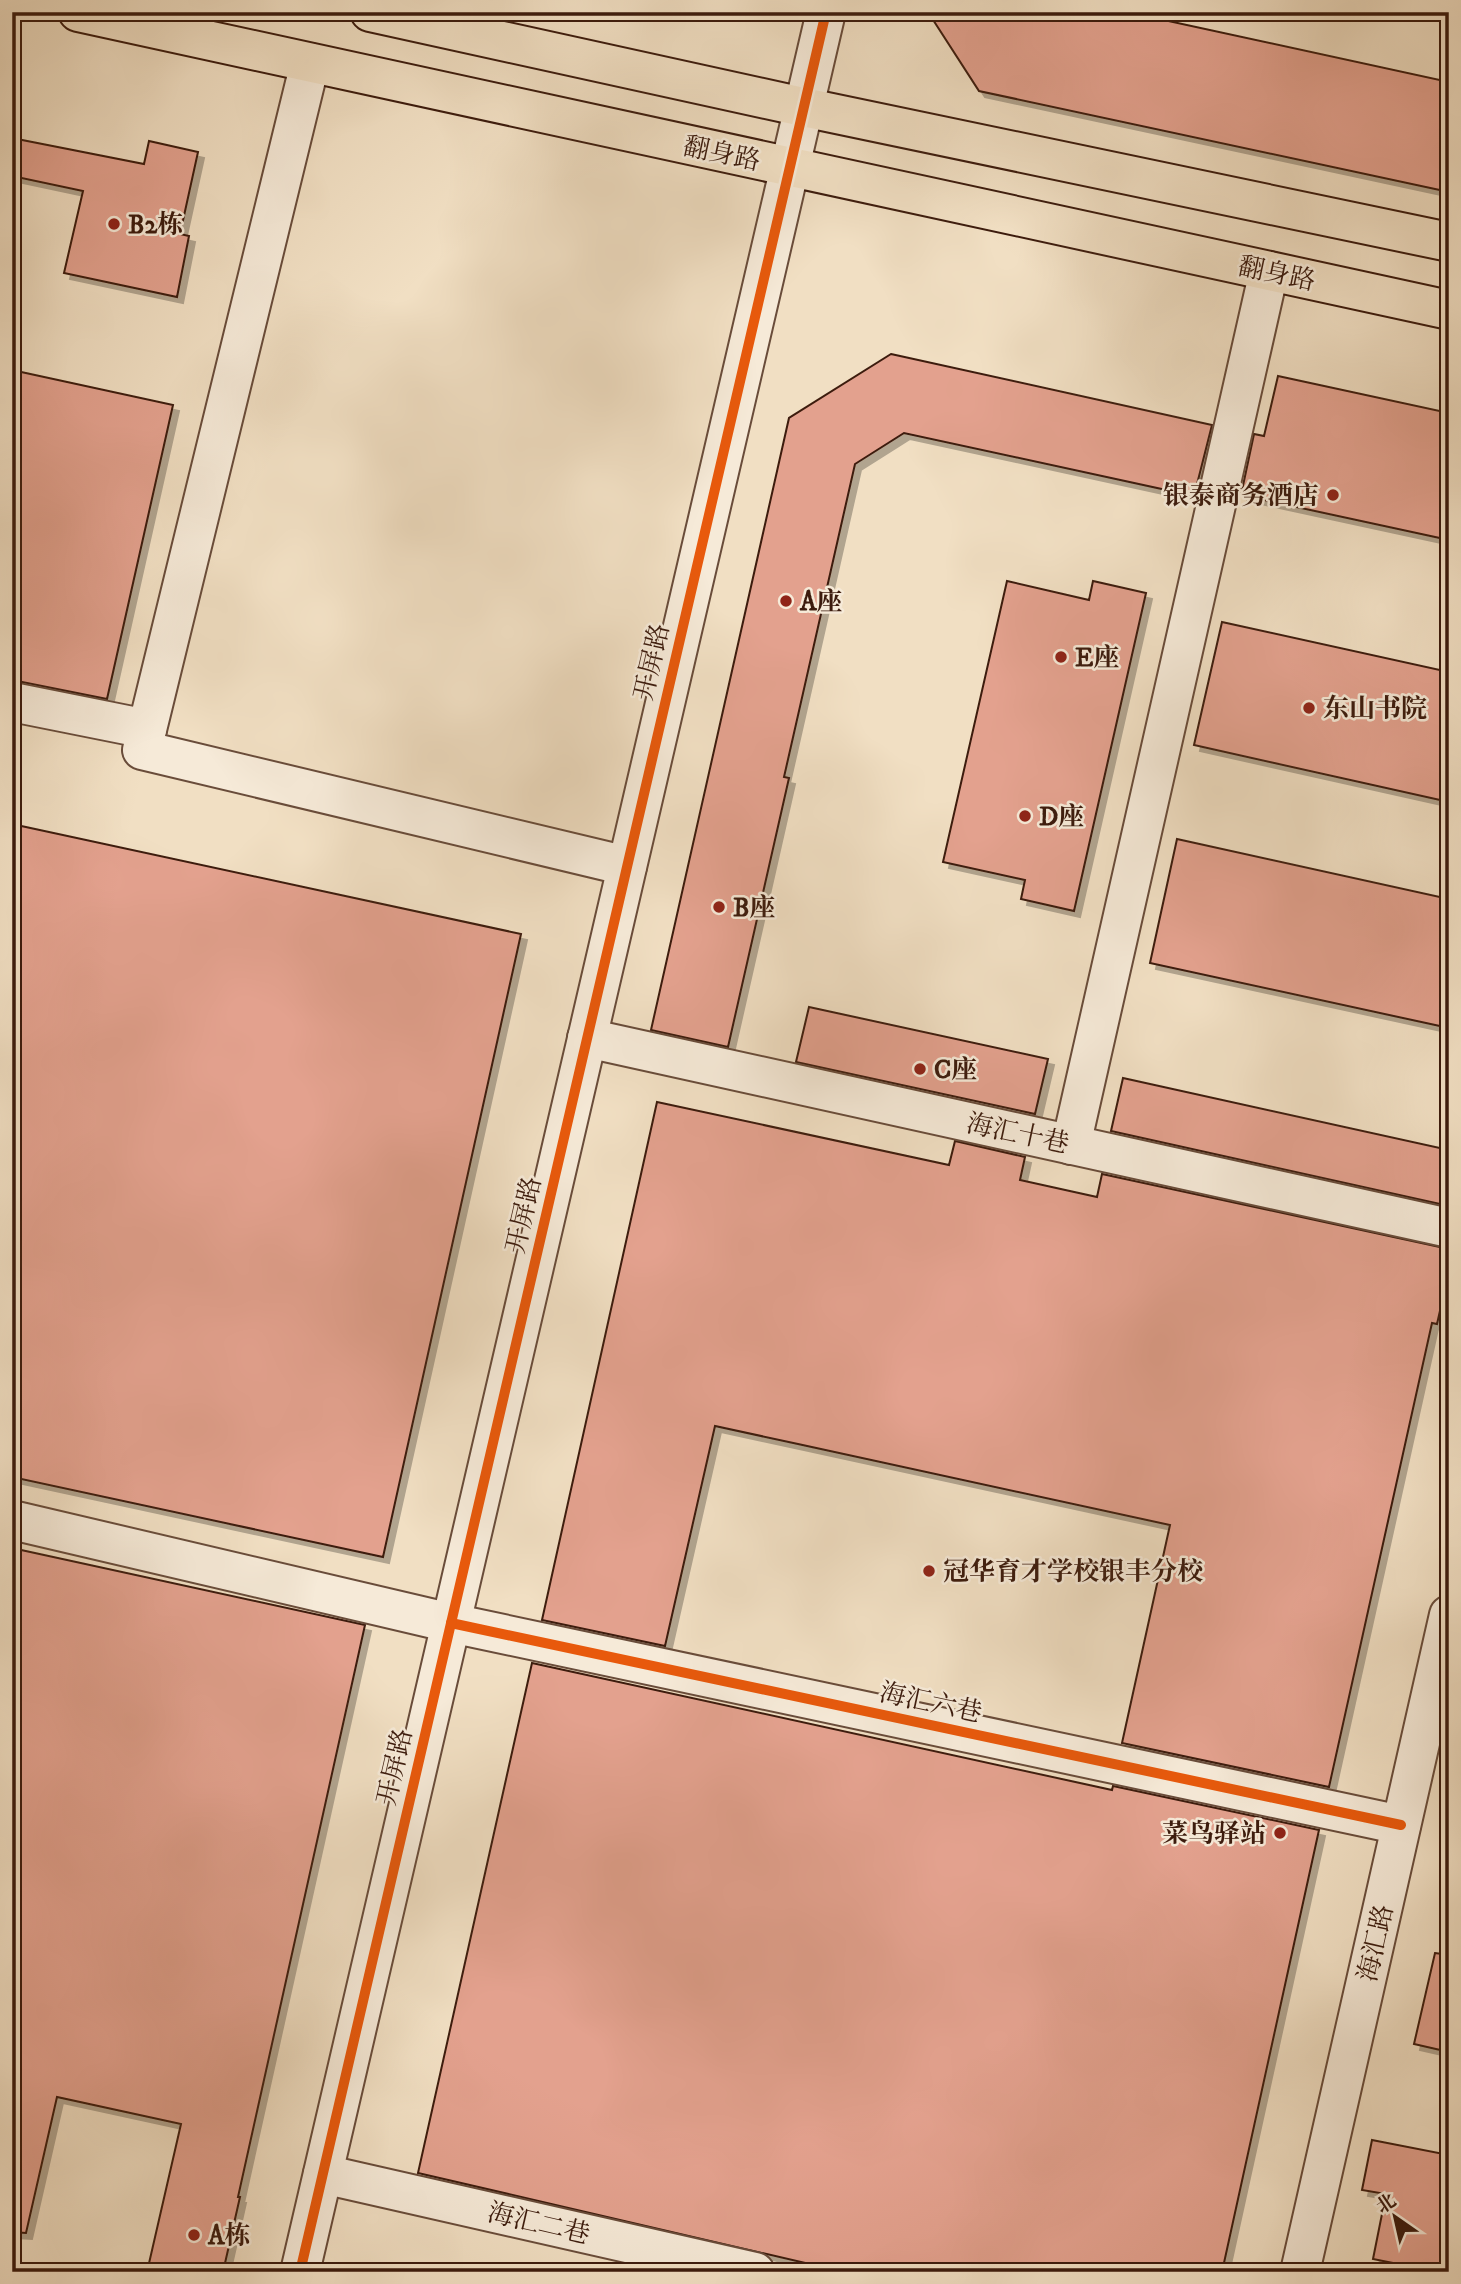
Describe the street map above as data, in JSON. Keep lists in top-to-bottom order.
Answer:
{
  "streets": {
    "main road": ["翻身路"],
    "street": [
      "开屏路",
      "海汇十巷",
      "海汇六巷",
      "海汇路",
      "海汇二巷"
    ]
  },
  "crossings": [
    ["翻身路", "开屏路"],
    ["开屏路", "海汇十巷"],
    ["开屏路", "海汇六巷"],
    ["开屏路", "海汇二巷"],
    ["海汇六巷", "海汇路"]
  ],
  "places": [
    "B2栋",
    "银泰商务酒店",
    "A座",
    "E座",
    "东山书院",
    "D座",
    "B座",
    "C座",
    "冠华育才学校银丰分校",
    "菜鸟驿站",
    "A栋"
  ],
  "north": "top left"
}
